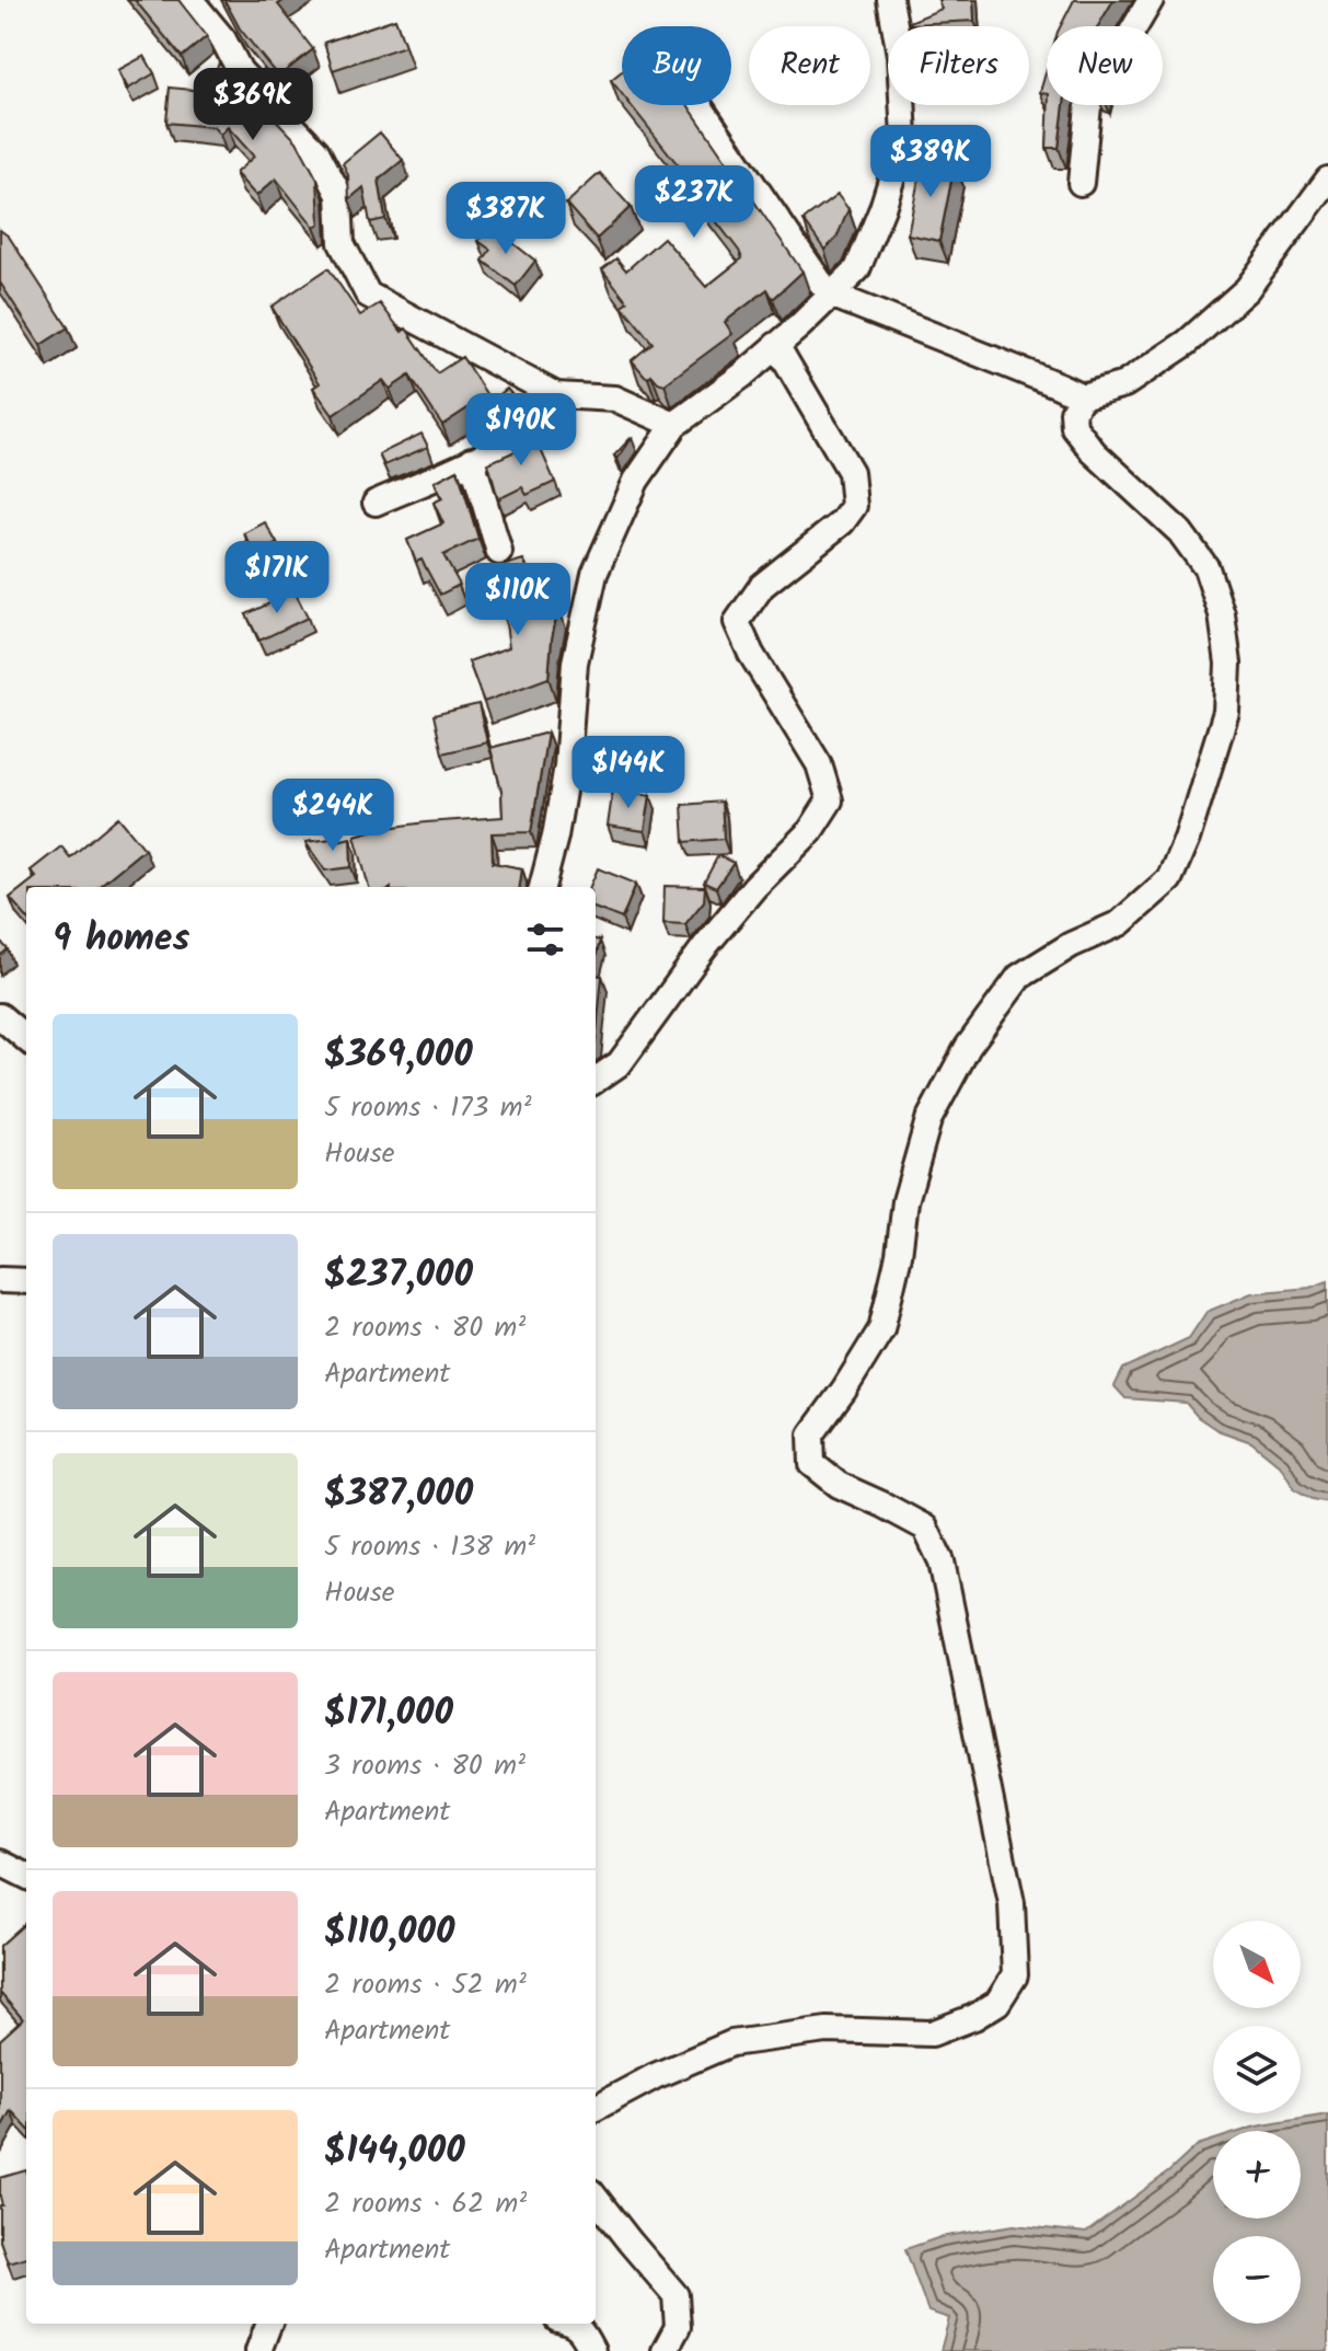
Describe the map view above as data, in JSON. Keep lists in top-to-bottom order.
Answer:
{
  "north": "bottom right",
  "page": {
    "chip": [
      "Buy",
      "Rent",
      "Filters",
      "New"
    ],
    "price": [
      "$369K",
      "$389K",
      "$237K",
      "$387K",
      "$190K",
      "$171K",
      "$110K",
      "$144K",
      "$244K"
    ],
    "heading": "9 homes",
    "list": [
      {
        "name": "$369,000",
        "note": "5 rooms · 173 m² · House"
      },
      {
        "name": "$237,000",
        "note": "2 rooms · 80 m² · Apartment"
      },
      {
        "name": "$387,000",
        "note": "5 rooms · 138 m² · House"
      },
      {
        "name": "$171,000",
        "note": "3 rooms · 80 m² · Apartment"
      },
      {
        "name": "$110,000",
        "note": "2 rooms · 52 m² · Apartment"
      },
      {
        "name": "$144,000",
        "note": "2 rooms · 62 m² · Apartment"
      }
    ],
    "map_buttons": ["+", "−"]
  }
}
